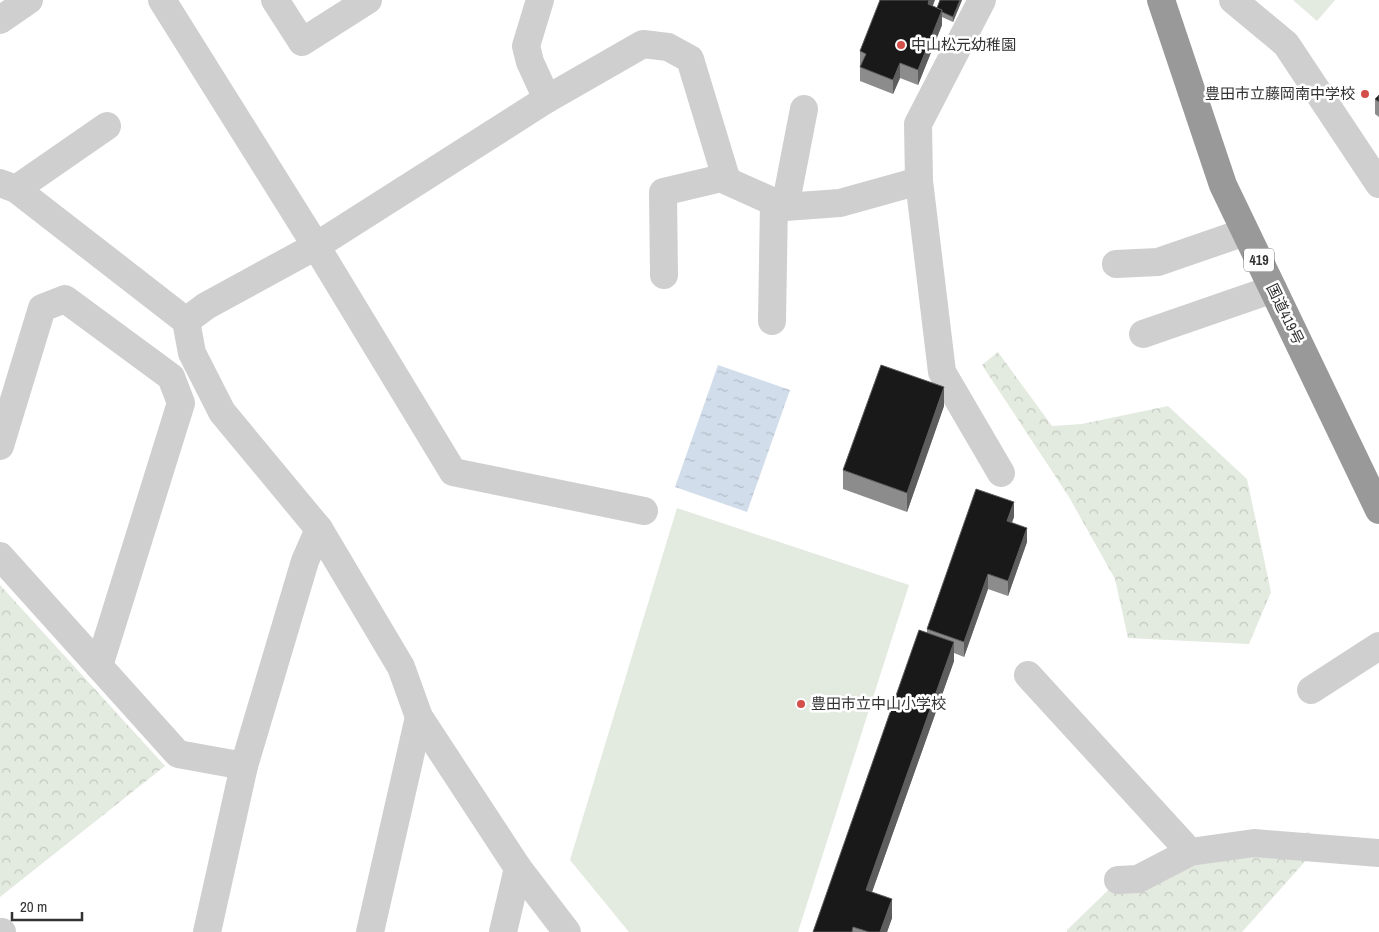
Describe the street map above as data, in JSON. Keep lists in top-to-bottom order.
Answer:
{
  "streets": {
    "highway": ["419", "国道419号"]
  },
  "places": ["中山松元幼稚園", "豊田市立藤岡南中学校", "豊田市立中山小学校"],
  "scale_bar": "20 m"
}
